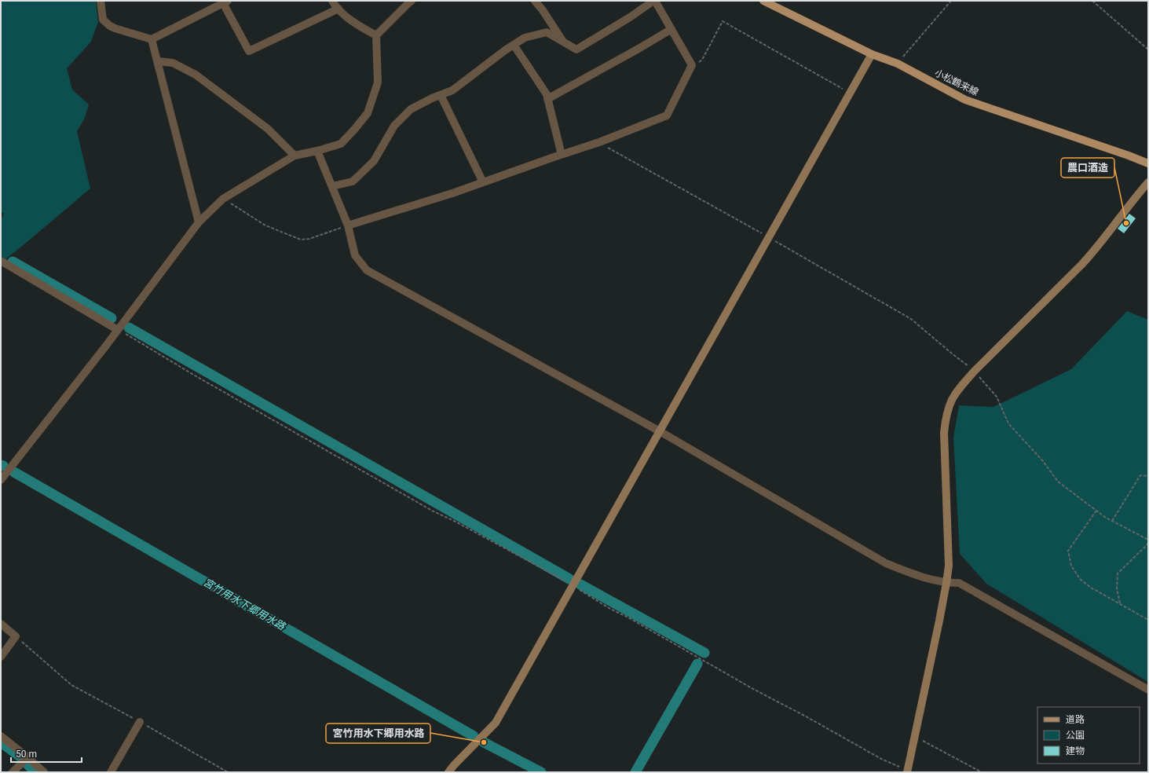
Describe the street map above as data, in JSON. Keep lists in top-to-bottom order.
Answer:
{
  "streets": {
    "main road": ["小松鶴来線"]
  },
  "water": ["宮竹用水下郷用水路"],
  "places": ["農口酒造", "宮竹用水下郷用水路"],
  "legend": ["道路", "公園", "建物"],
  "scale_bar": "50 m"
}
